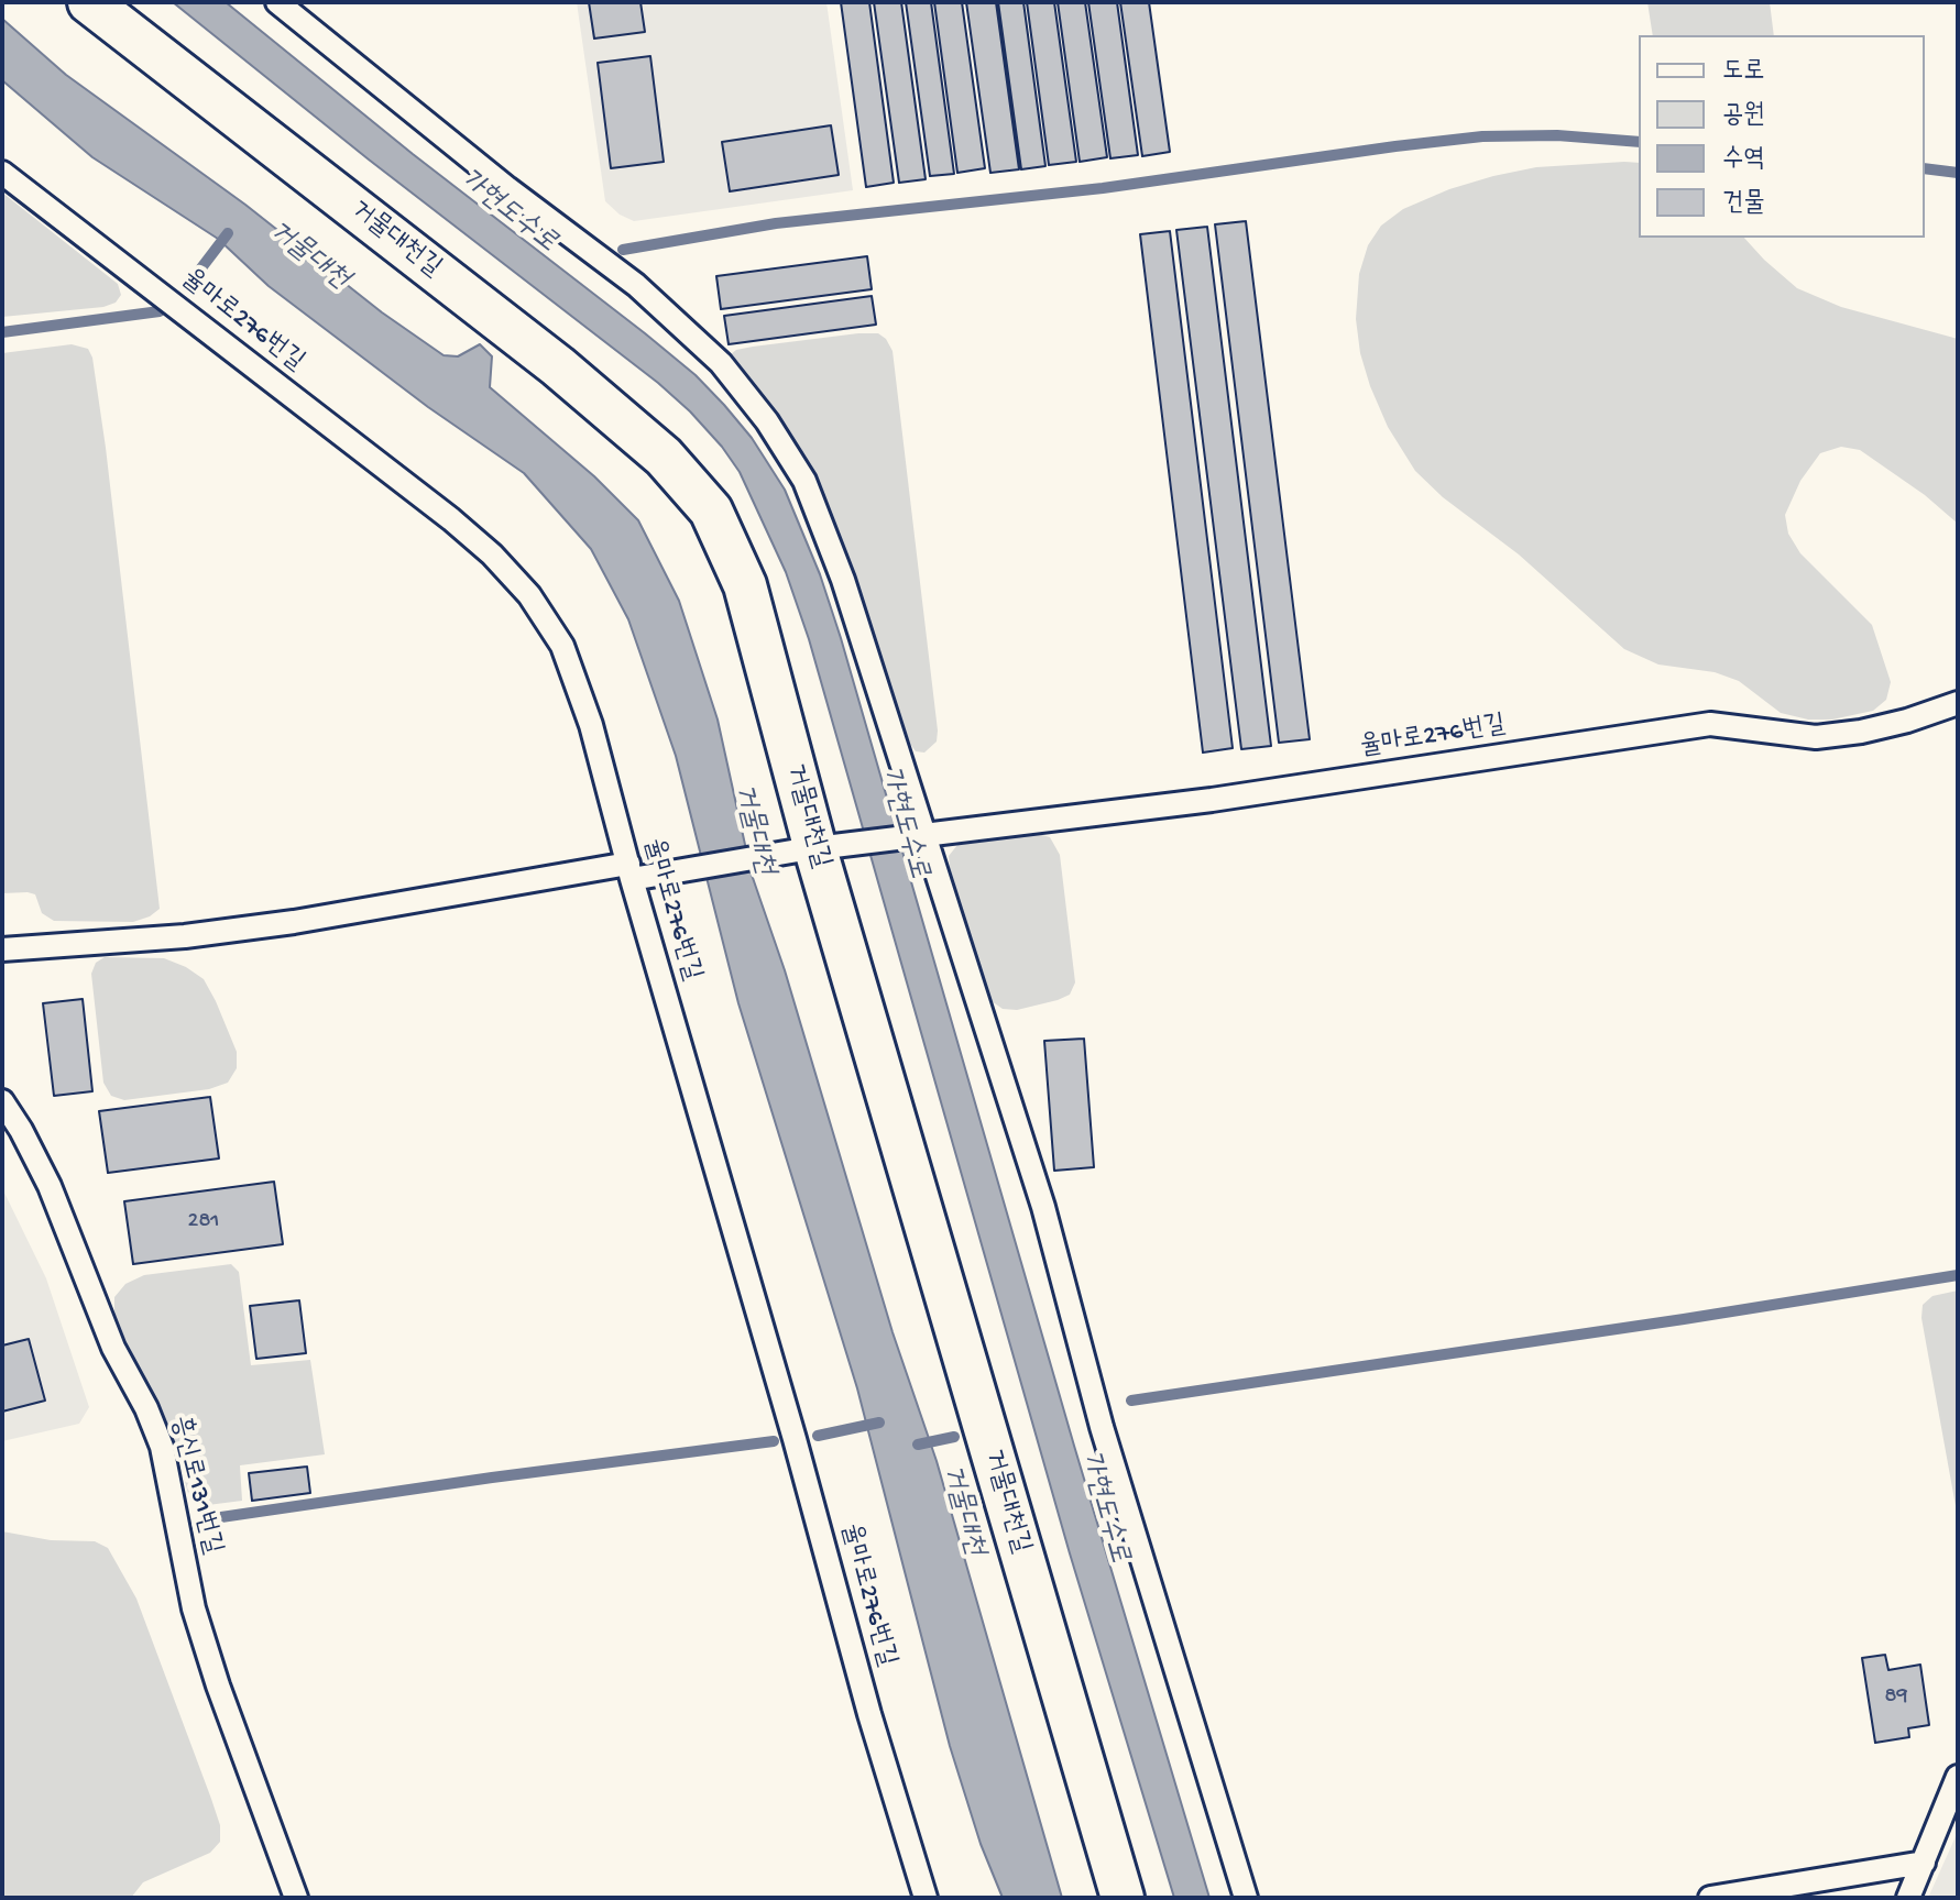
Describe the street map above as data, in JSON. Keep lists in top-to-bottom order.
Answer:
{
  "streets": {
    "street": ["거물대천길"],
    "lane": ["율마로276번길", "흥신로131번길"]
  },
  "crossings": [
    ["거물대천길", "율마로276번길"]
  ],
  "water": ["가현도수로", "거물대천"],
  "house_numbers": ["281", "89"],
  "legend": [
    "도로",
    "공원",
    "수역",
    "건물"
  ]
}
